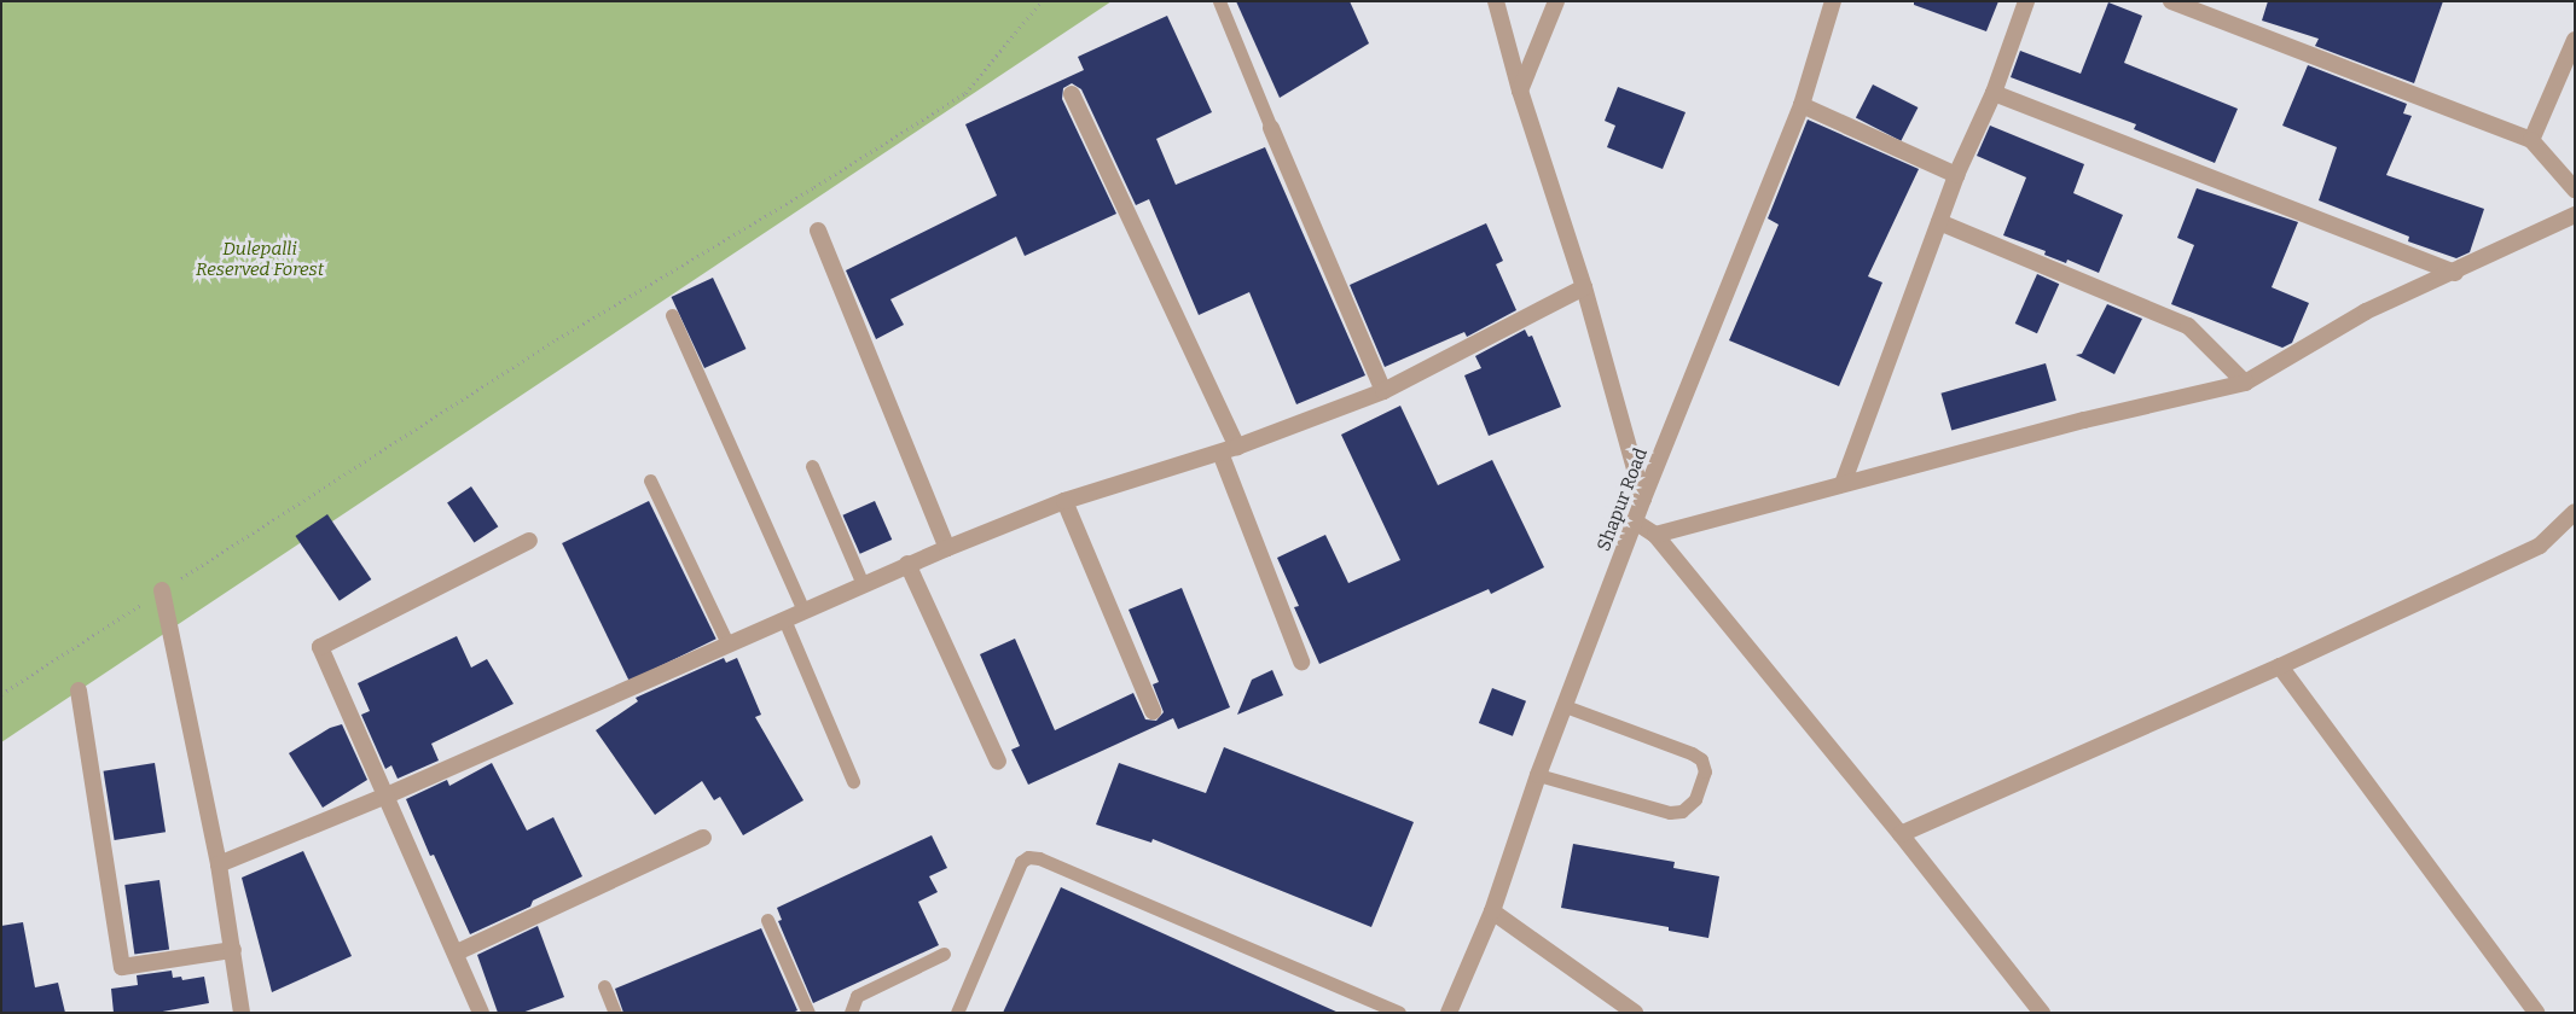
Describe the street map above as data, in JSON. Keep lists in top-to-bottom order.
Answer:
{
  "streets": {
    "street": ["Shapur Road"]
  },
  "parks": ["Dulepalli Reserved Forest"]
}
